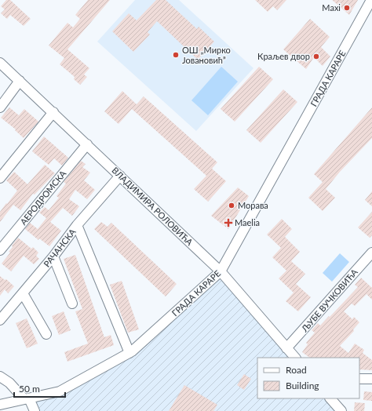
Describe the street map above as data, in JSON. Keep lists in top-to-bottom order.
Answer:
{
  "streets": {
    "street": [
      "ГРАДА КАРАРЕ",
      "АЕРОДРОМСКА",
      "ВЛАДИМИРА РОЛОВИЋА",
      "РАЧАНСКА",
      "ЉУБЕ ВУЧКОВИЋА"
    ]
  },
  "crossings": [
    ["ГРАДА КАРАРЕ", "ВЛАДИМИРА РОЛОВИЋА"],
    ["АЕРОДРОМСКА", "ВЛАДИМИРА РОЛОВИЋА"],
    ["ВЛАДИМИРА РОЛОВИЋА", "РАЧАНСКА"],
    ["ВЛАДИМИРА РОЛОВИЋА", "ЉУБЕ ВУЧКОВИЋА"]
  ],
  "places": {
    "other": [
      "Maxi",
      "ОШ „Мирко Јовановић”",
      "Краљев двор",
      "Морава"
    ],
    "health": ["Maelia"]
  },
  "legend": ["Road", "Building"],
  "scale_bar": "50 m"
}
